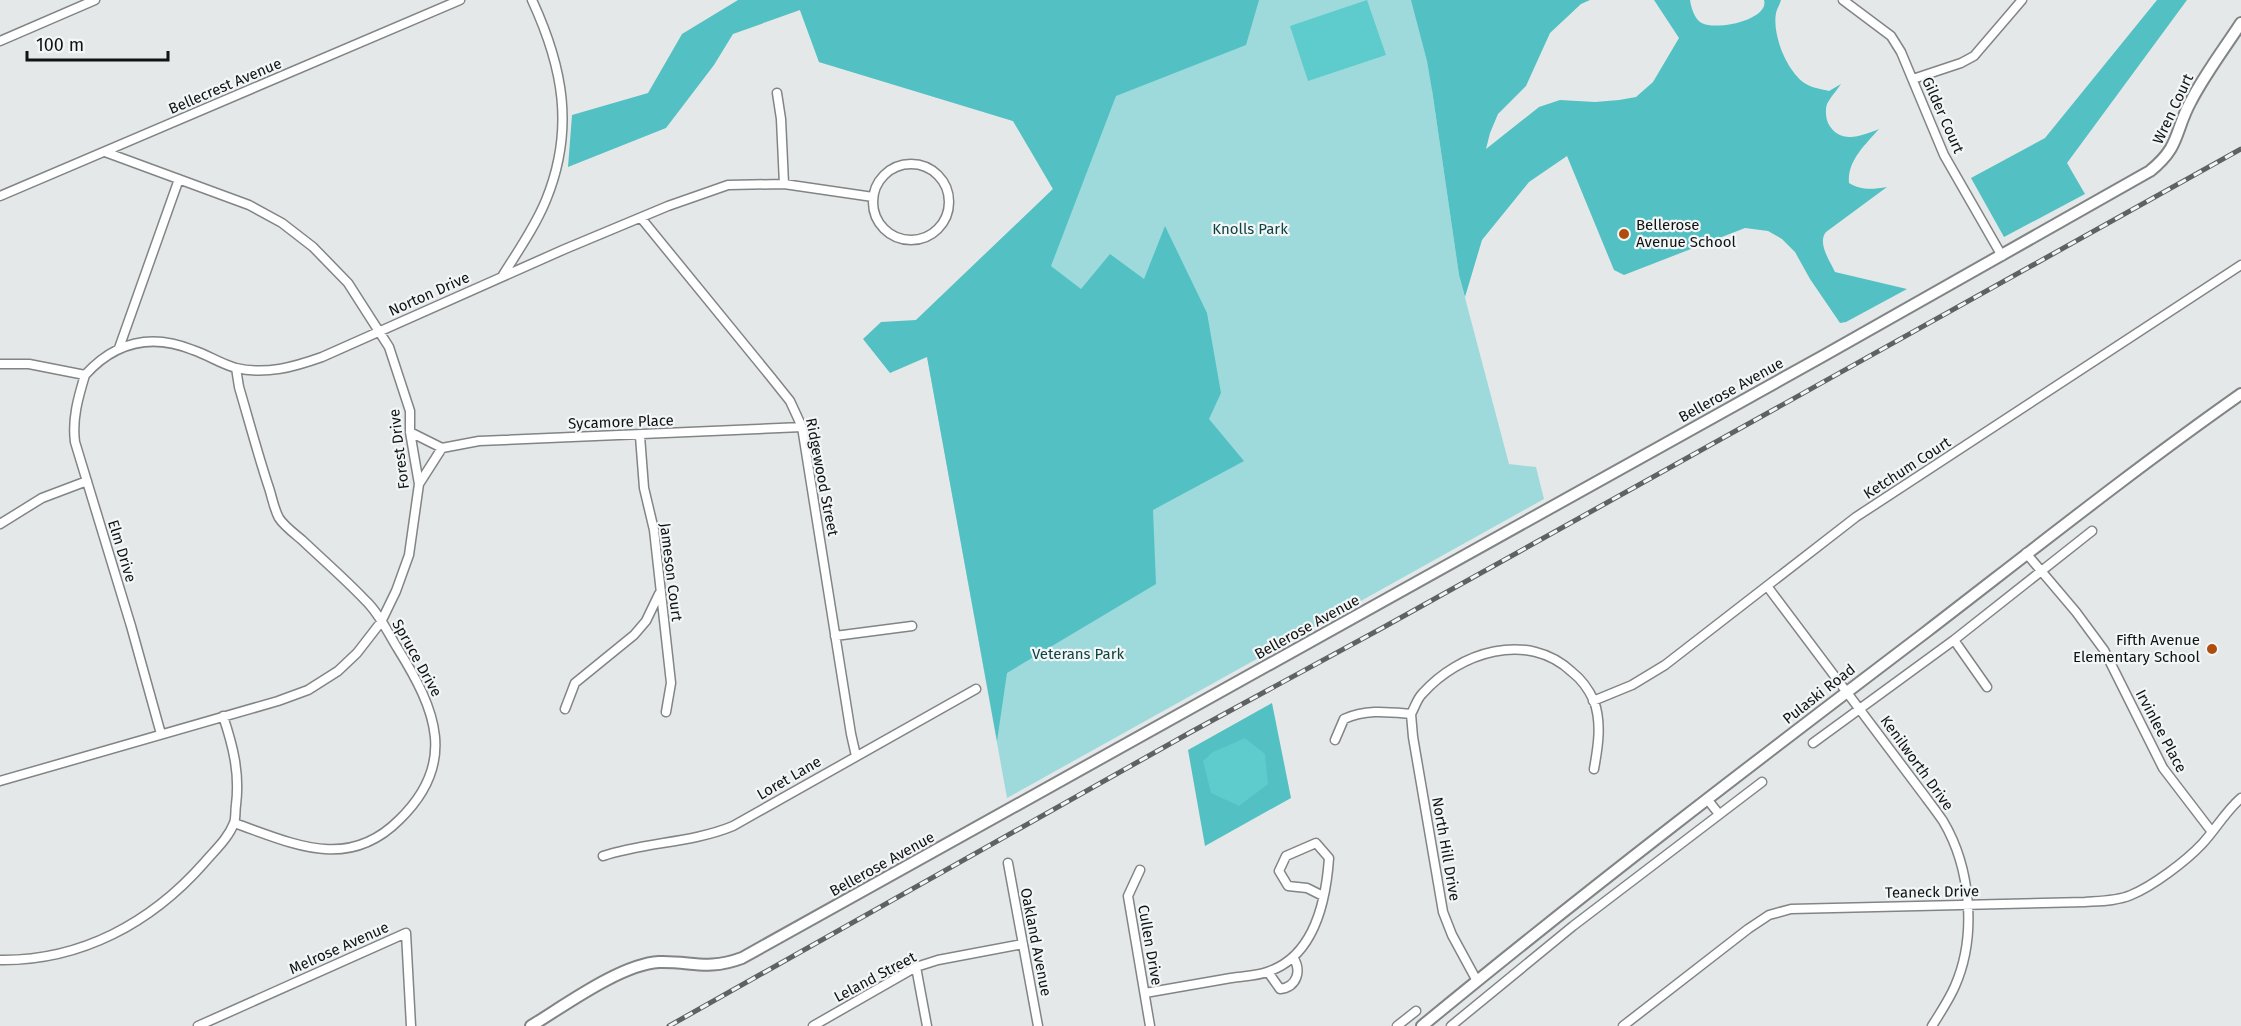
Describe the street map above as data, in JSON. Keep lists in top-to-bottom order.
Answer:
{
  "streets": {
    "street": [
      "Bellecrest Avenue",
      "Wren Court",
      "Gilder Court",
      "Norton Drive",
      "Bellerose Avenue",
      "Sycamore Place",
      "Forest Drive",
      "Ketchum Court",
      "Ridgewood Street",
      "Elm Drive",
      "Jameson Court",
      "Spruce Drive",
      "Pulaski Road",
      "Irvinlee Place",
      "Kenilworth Drive",
      "Loret Lane",
      "North Hill Drive",
      "Teaneck Drive",
      "Oakland Avenue",
      "Cullen Drive",
      "Melrose Avenue",
      "Leland Street"
    ]
  },
  "crossings": [
    ["Bellecrest Avenue", "Forest Drive"],
    ["Wren Court", "Bellerose Avenue"],
    ["Gilder Court", "Bellerose Avenue"],
    ["Norton Drive", "Forest Drive"],
    ["Norton Drive", "Ridgewood Street"],
    ["Norton Drive", "Elm Drive"],
    ["Norton Drive", "Spruce Drive"],
    ["Sycamore Place", "Ridgewood Street"],
    ["Sycamore Place", "Jameson Court"],
    ["Forest Drive", "Elm Drive"],
    ["Forest Drive", "Spruce Drive"],
    ["Ketchum Court", "Kenilworth Drive"],
    ["Ridgewood Street", "Loret Lane"],
    ["Pulaski Road", "Irvinlee Place"],
    ["Pulaski Road", "Kenilworth Drive"],
    ["Pulaski Road", "North Hill Drive"],
    ["Irvinlee Place", "Teaneck Drive"],
    ["Kenilworth Drive", "Teaneck Drive"],
    ["Oakland Avenue", "Leland Street"]
  ],
  "parks": ["Knolls Park", "Veterans Park"],
  "places": ["Bellerose Avenue School", "Fifth Avenue Elementary School"],
  "scale_bar": "100 m"
}
